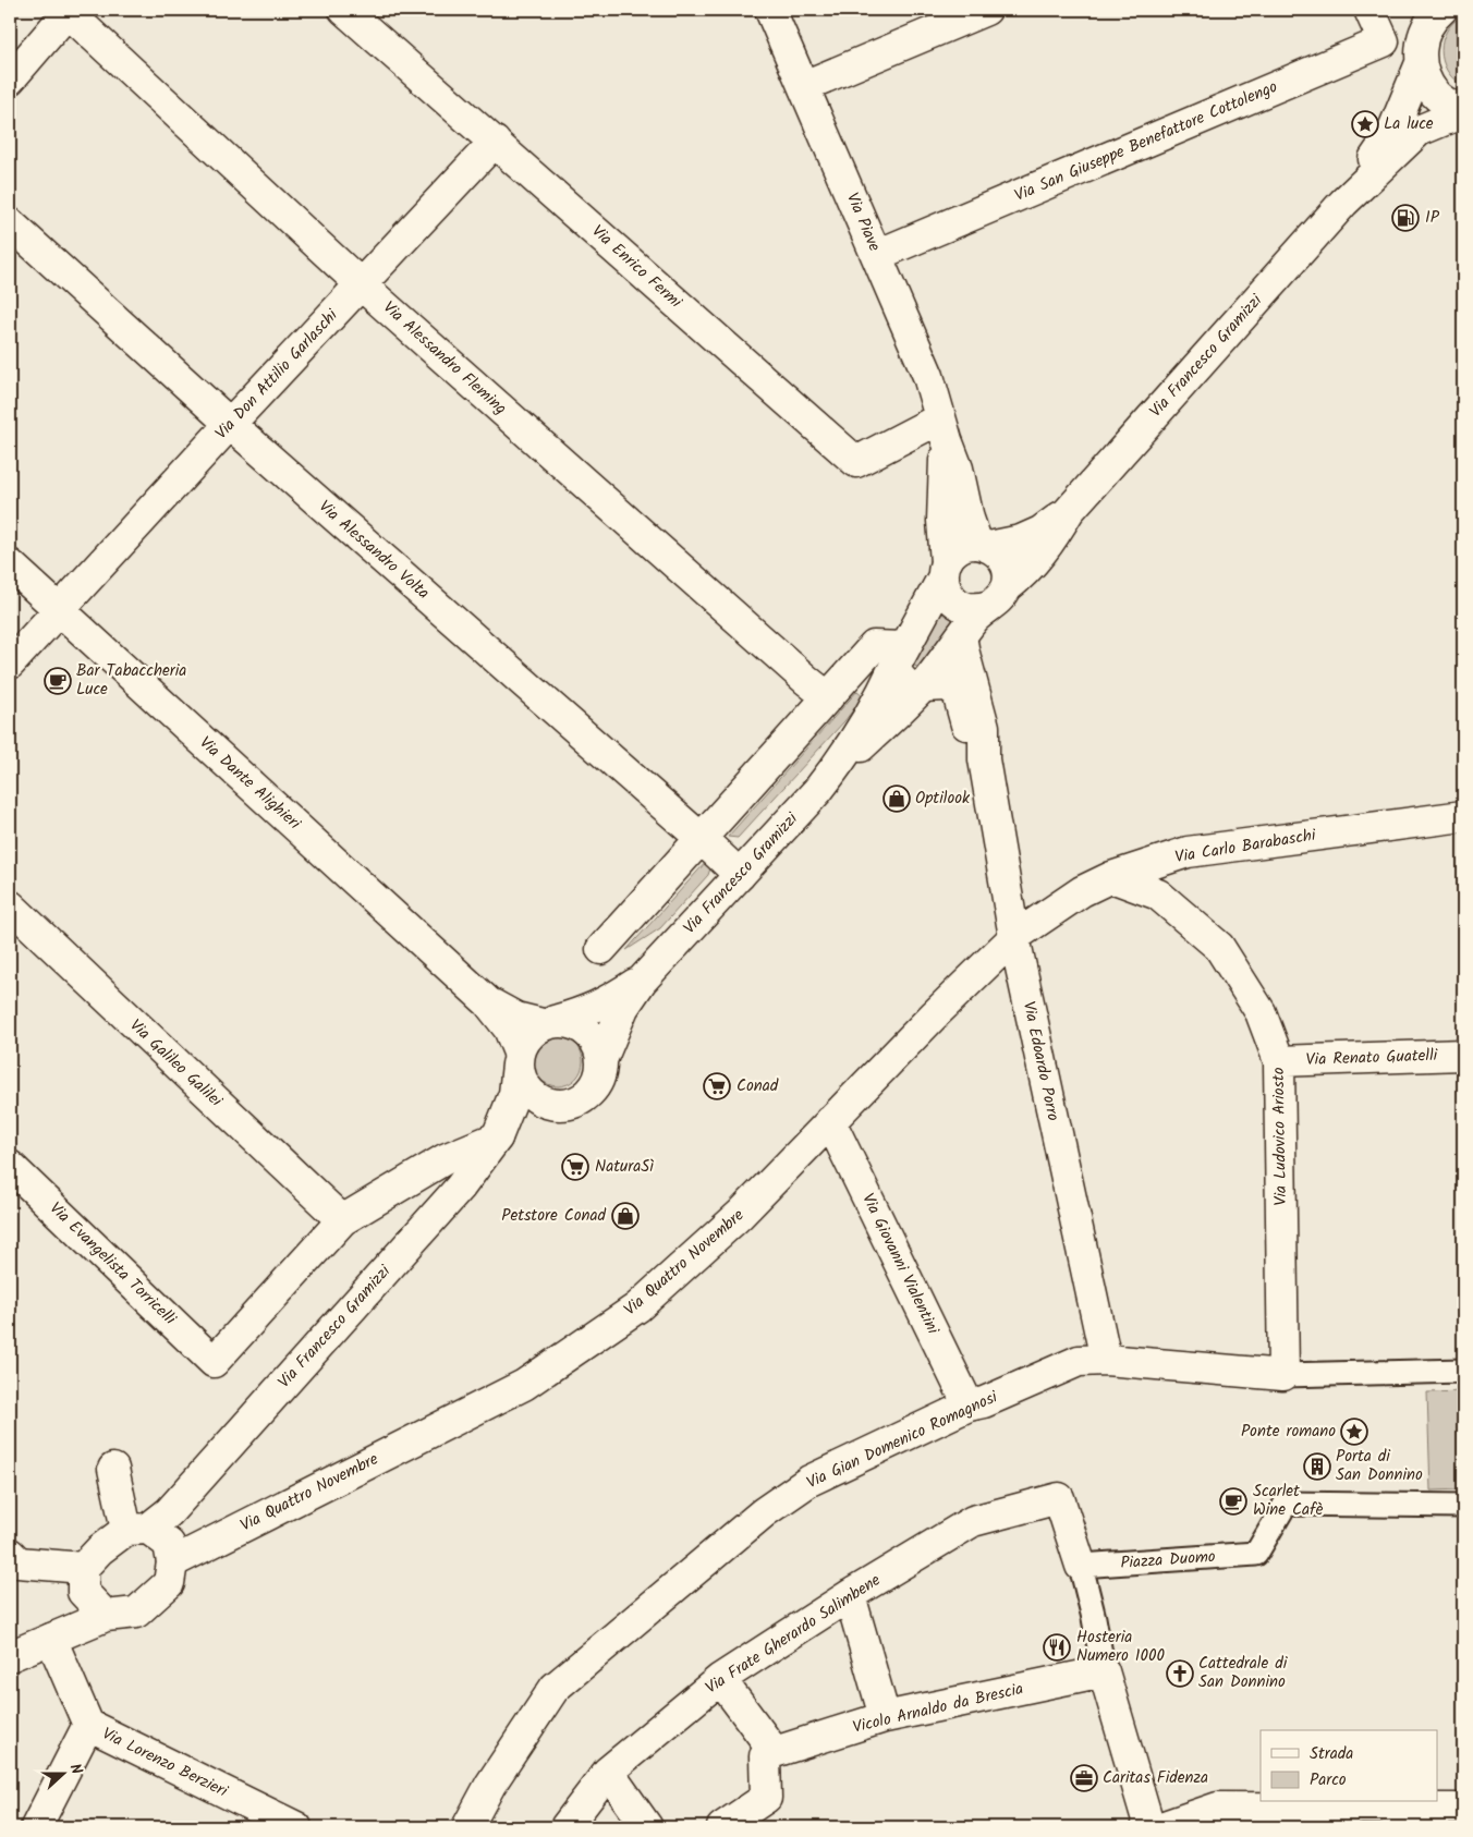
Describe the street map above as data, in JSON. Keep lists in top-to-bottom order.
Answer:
{
  "streets": {
    "street": [
      "Via San Giuseppe Benefattore Cottolengo",
      "Via Piave",
      "Via Enrico Fermi",
      "Via Francesco Gramizzi",
      "Via Alessandro Fleming",
      "Via Don Attilio Garlaschi",
      "Via Alessandro Volta",
      "Via Dante Alighieri",
      "Via Carlo Barabaschi",
      "Via Renato Guatelli",
      "Via Edoardo Porro",
      "Via Galileo Galilei",
      "Via Ludovico Ariosto",
      "Via Quattro Novembre",
      "Via Evangelista Torricelli",
      "Via Giovanni Vialentini",
      "Via Gian Domenico Romagnosi",
      "Piazza Duomo",
      "Via Frate Gherardo Salimbene",
      "Vicolo Arnaldo da Brescia",
      "Via Lorenzo Berzieri"
    ]
  },
  "crossings": [
    ["Via San Giuseppe Benefattore Cottolengo", "Via Piave"],
    ["Via Piave", "Via Enrico Fermi"],
    ["Via Piave", "Via Francesco Gramizzi"],
    ["Via Enrico Fermi", "Via Don Attilio Garlaschi"],
    ["Via Francesco Gramizzi", "Via Alessandro Volta"],
    ["Via Francesco Gramizzi", "Via Dante Alighieri"],
    ["Via Francesco Gramizzi", "Via Edoardo Porro"],
    ["Via Francesco Gramizzi", "Via Quattro Novembre"],
    ["Via Alessandro Fleming", "Via Don Attilio Garlaschi"],
    ["Via Don Attilio Garlaschi", "Via Alessandro Volta"],
    ["Via Don Attilio Garlaschi", "Via Dante Alighieri"],
    ["Via Carlo Barabaschi", "Via Edoardo Porro"],
    ["Via Carlo Barabaschi", "Via Ludovico Ariosto"],
    ["Via Carlo Barabaschi", "Via Quattro Novembre"],
    ["Via Renato Guatelli", "Via Ludovico Ariosto"],
    ["Via Edoardo Porro", "Via Quattro Novembre"],
    ["Via Edoardo Porro", "Via Gian Domenico Romagnosi"],
    ["Via Galileo Galilei", "Via Evangelista Torricelli"],
    ["Via Ludovico Ariosto", "Via Gian Domenico Romagnosi"],
    ["Via Quattro Novembre", "Via Giovanni Vialentini"],
    ["Via Quattro Novembre", "Via Lorenzo Berzieri"],
    ["Via Giovanni Vialentini", "Via Gian Domenico Romagnosi"],
    ["Piazza Duomo", "Via Frate Gherardo Salimbene"]
  ],
  "places": {
    "place": ["La luce", "Ponte romano"],
    "fuel station": ["IP"],
    "cafe": ["Bar Tabaccheria Luce", "Scarlet Wine Cafè"],
    "shop": ["Optilook", "Petstore Conad"],
    "supermarket": ["Conad", "NaturaSì"],
    "building": ["Porta di San Donnino"],
    "restaurant": ["Hosteria Numero 1000"],
    "church": ["Cattedrale di San Donnino"],
    "office": ["Caritas Fidenza"]
  },
  "legend": ["Strada", "Parco"],
  "north": "right"
}
